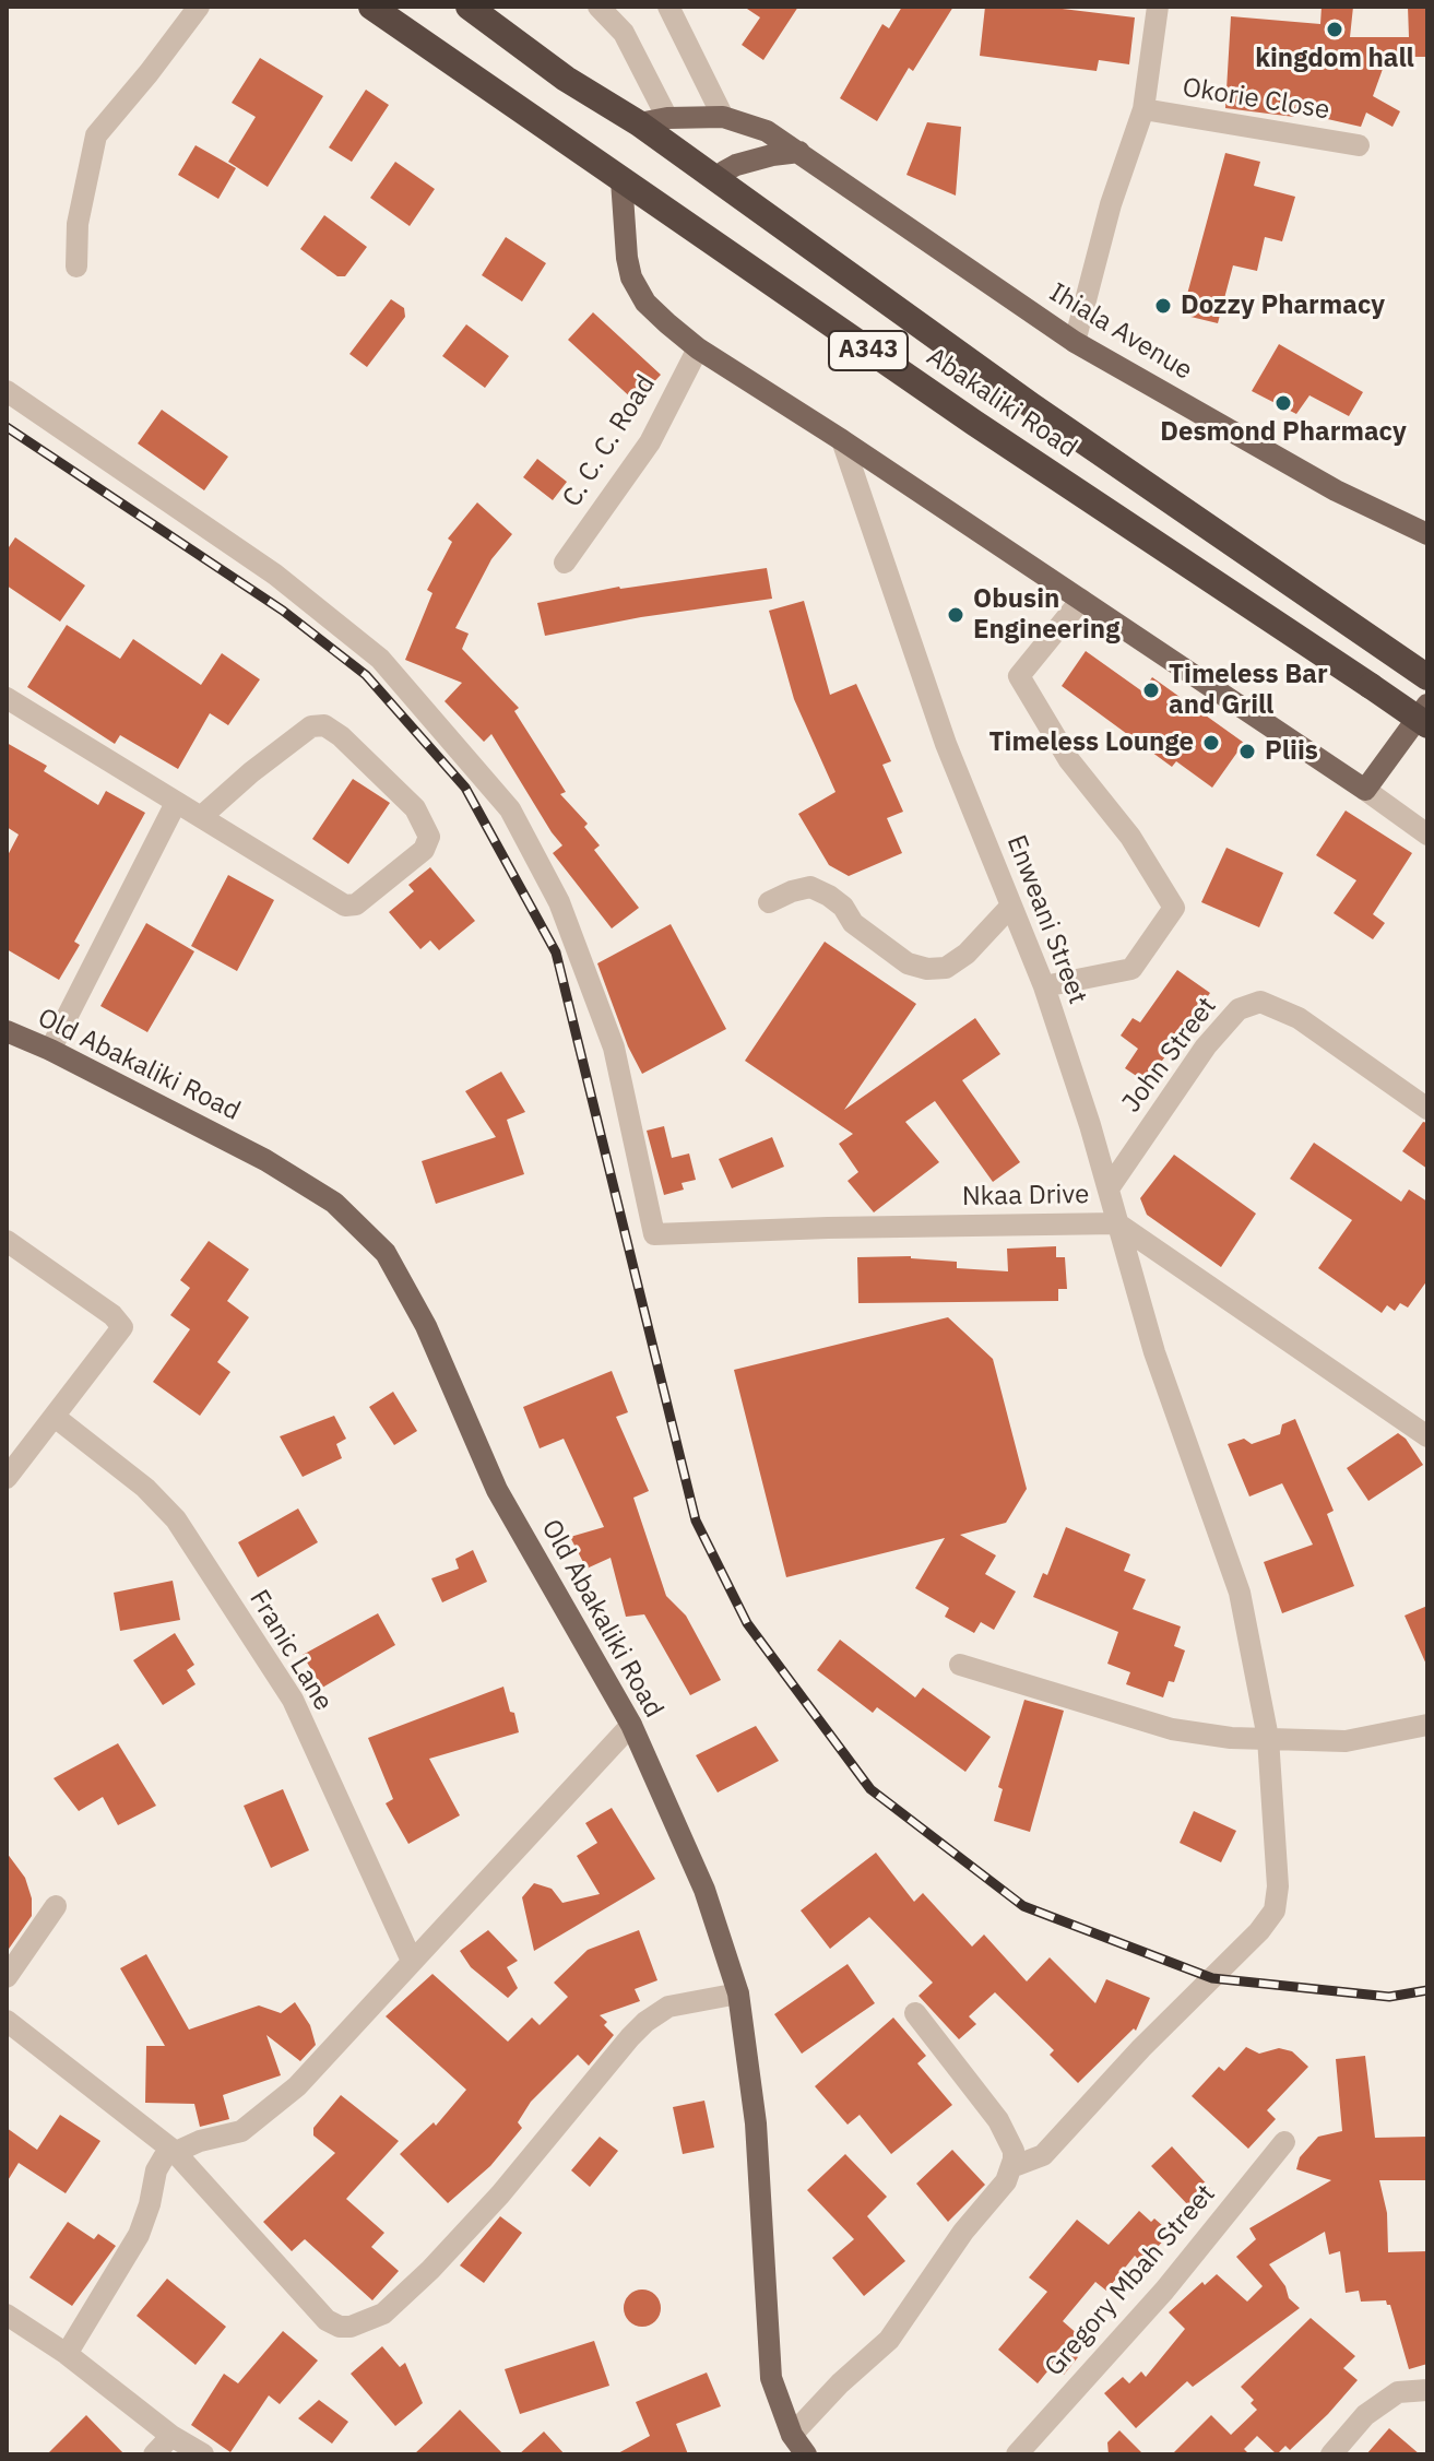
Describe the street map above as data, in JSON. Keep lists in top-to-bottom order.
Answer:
{
  "streets": {
    "highway": ["A343", "Abakaliki Road"],
    "main road": ["Ihiala Avenue", "Old Abakaliki Road"],
    "street": [
      "Okorie Close",
      "C. C. C. Road",
      "Enweani Street",
      "John Street",
      "Nkaa Drive",
      "Franic Lane",
      "Gregory Mbah Street"
    ]
  },
  "crossings": [
    ["Ihiala Avenue", "Abakaliki Road"],
    ["Enweani Street", "John Street"],
    ["Enweani Street", "Nkaa Drive"]
  ],
  "places": [
    "kingdom hall",
    "Dozzy Pharmacy",
    "Desmond Pharmacy",
    "Obusin Engineering",
    "Timeless Bar and Grill",
    "Timeless Lounge",
    "Pliis"
  ]
}
